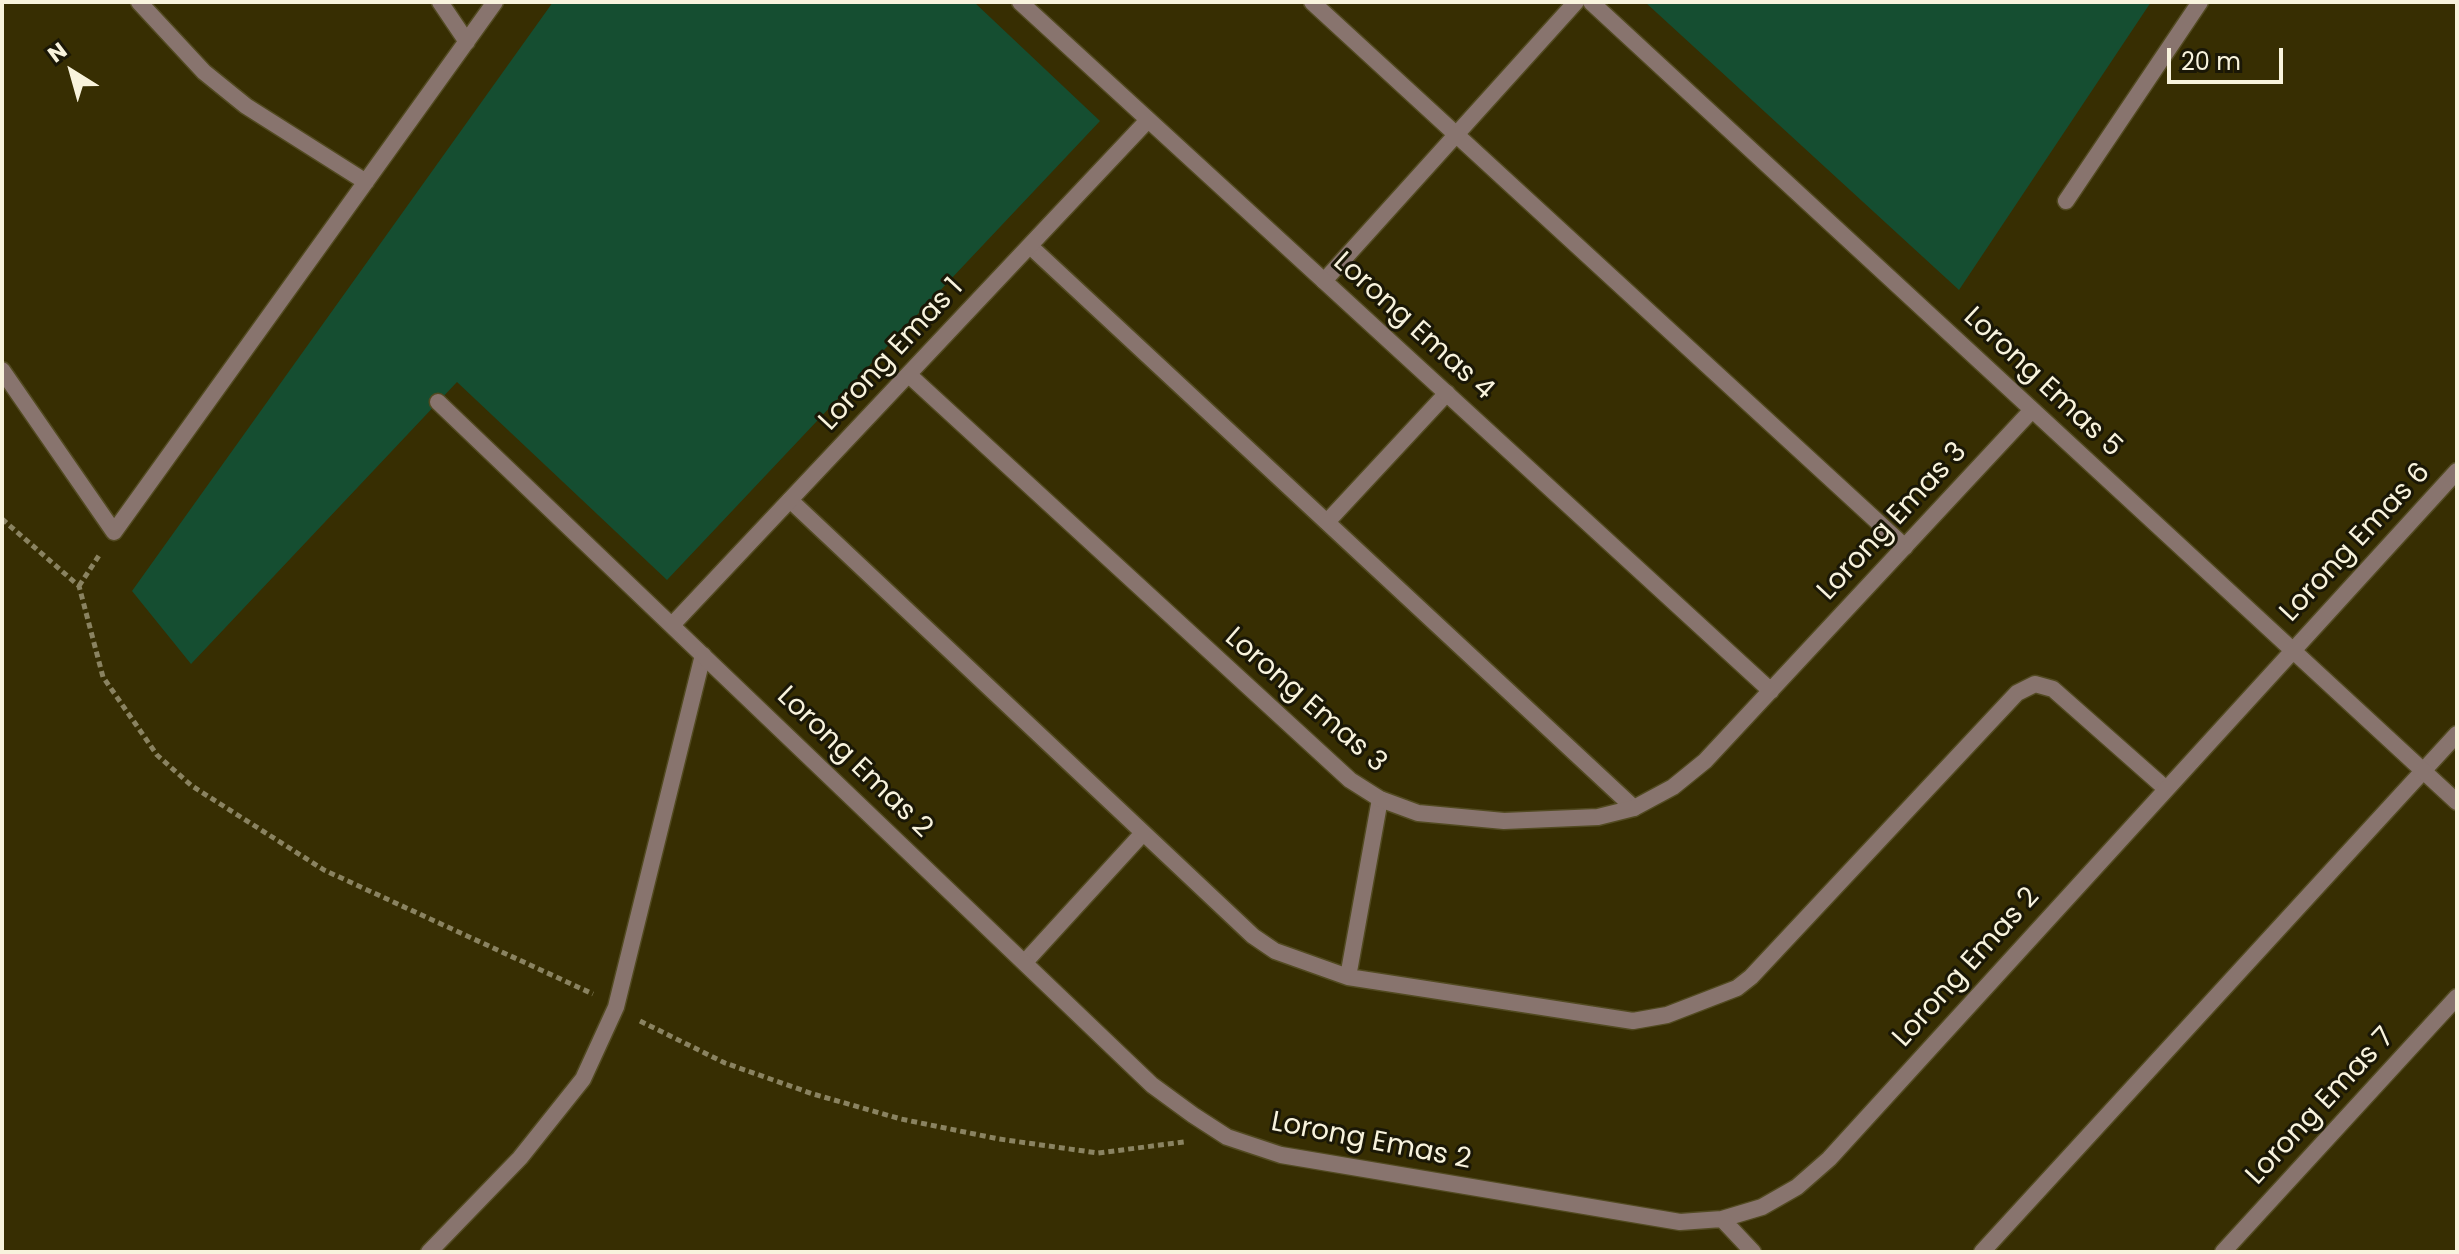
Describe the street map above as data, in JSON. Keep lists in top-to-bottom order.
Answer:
{
  "streets": {
    "street": [
      "Lorong Emas 4",
      "Lorong Emas 1",
      "Lorong Emas 5",
      "Lorong Emas 3",
      "Lorong Emas 6",
      "Lorong Emas 2",
      "Lorong Emas 7"
    ]
  },
  "crossings": [
    ["Lorong Emas 4", "Lorong Emas 1"],
    ["Lorong Emas 4", "Lorong Emas 3"],
    ["Lorong Emas 1", "Lorong Emas 3"],
    ["Lorong Emas 1", "Lorong Emas 2"],
    ["Lorong Emas 5", "Lorong Emas 3"],
    ["Lorong Emas 5", "Lorong Emas 6"],
    ["Lorong Emas 5", "Lorong Emas 2"],
    ["Lorong Emas 6", "Lorong Emas 2"]
  ],
  "scale_bar": "20 m",
  "north": "top left"
}
